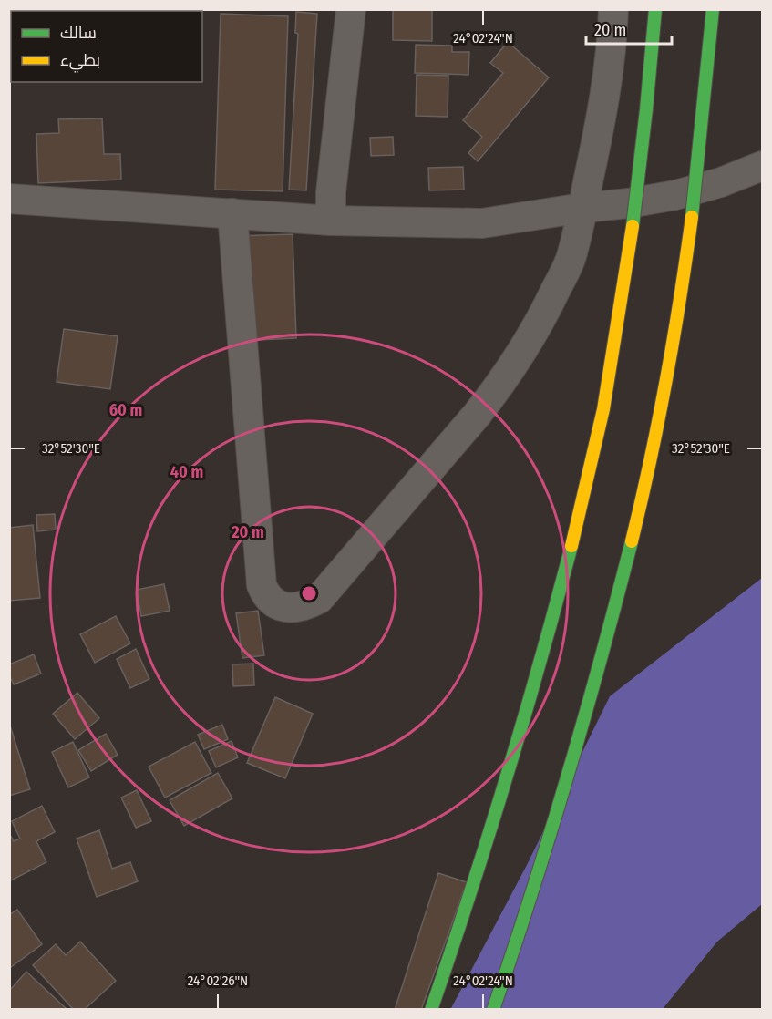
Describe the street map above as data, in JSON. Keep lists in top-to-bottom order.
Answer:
{
  "legend": ["سالك", "بطيء"],
  "scale_bar": "20 m",
  "coordinates": ["24°02'24\"N", "32°52'30\"E", "24°02'26\"N"],
  "rings": ["60 m", "40 m", "20 m"]
}
